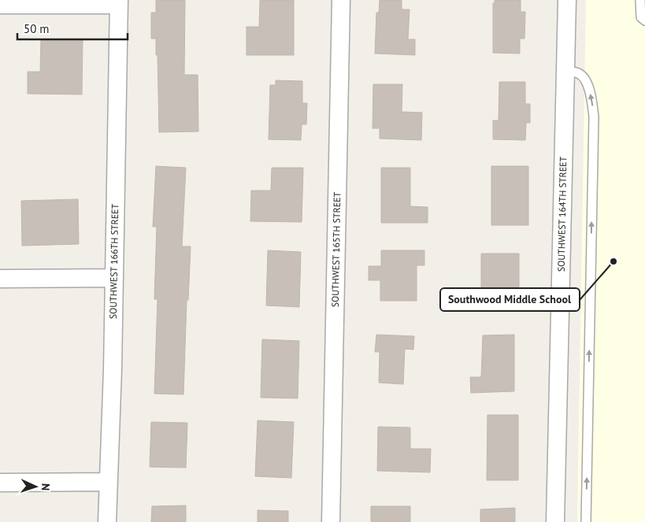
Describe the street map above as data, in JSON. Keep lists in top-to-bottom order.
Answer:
{
  "streets": {
    "street": ["SOUTHWEST 164TH STREET", "SOUTHWEST 165TH STREET", "SOUTHWEST 166TH STREET"]
  },
  "places": ["Southwood Middle School"],
  "scale_bar": "50 m",
  "north": "right"
}
